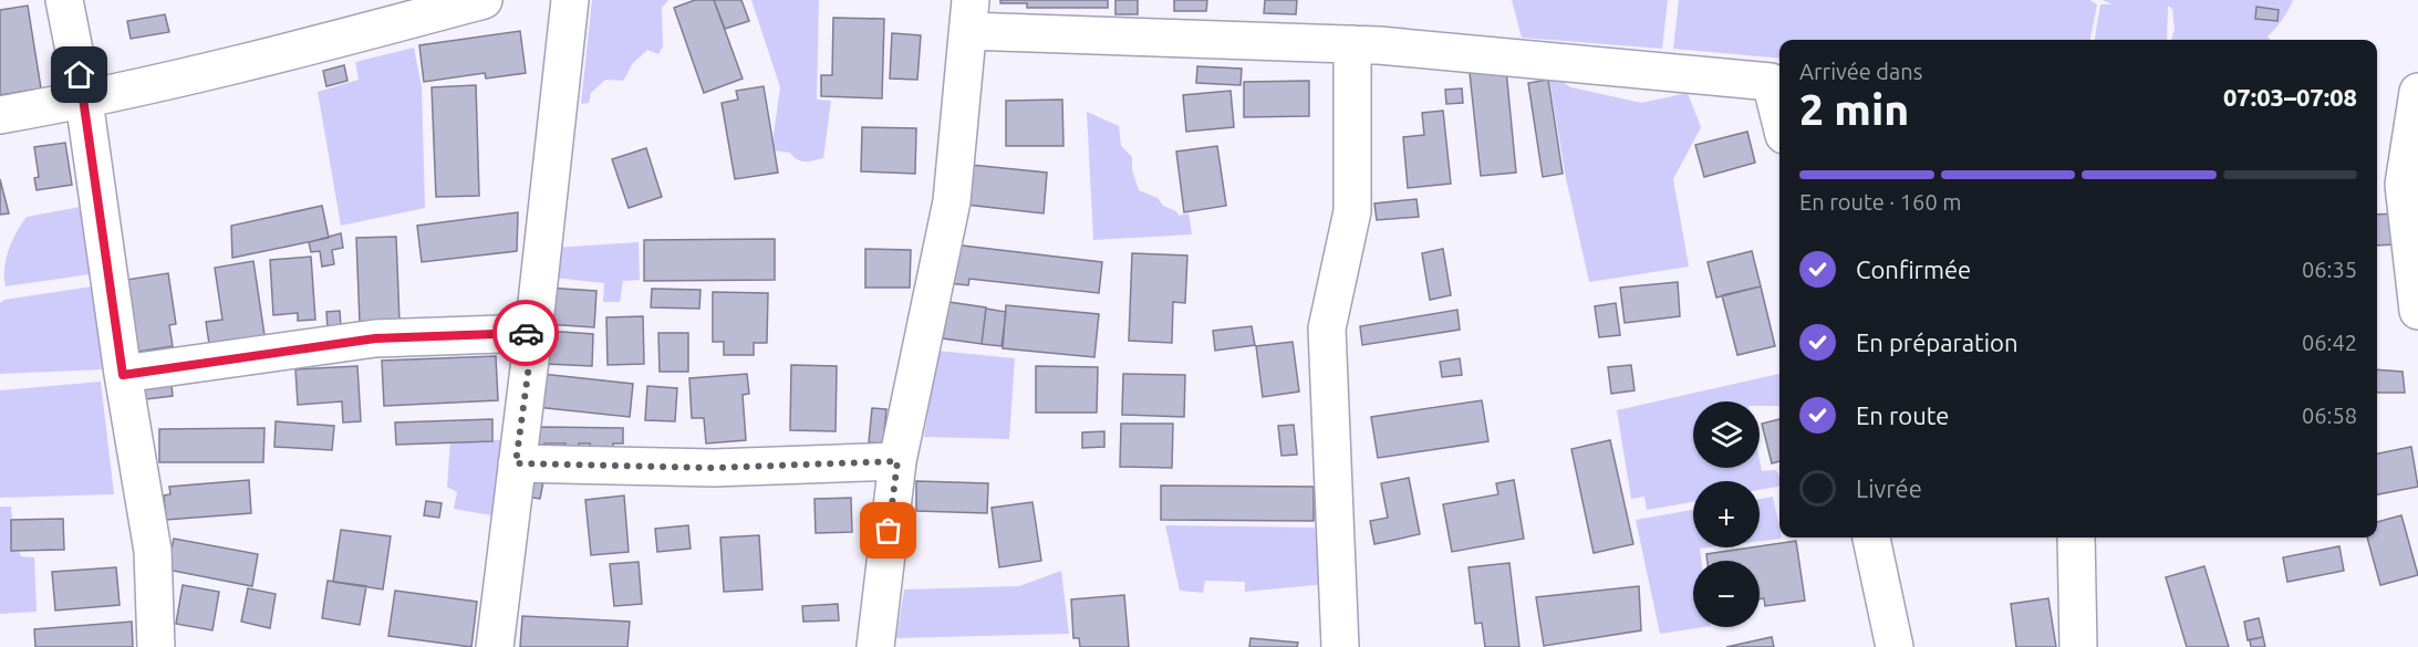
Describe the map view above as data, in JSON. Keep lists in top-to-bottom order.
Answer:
{
  "page": {
    "heading": ["2 min", "Arrivée dans", "07:03–07:08"],
    "bar": "En route · 160 m",
    "list": [
      ["Confirmée", "06:35"],
      ["En préparation", "06:42"],
      ["En route", "06:58"],
      "Livrée"
    ],
    "map_buttons": ["+", "−"]
  }
}
